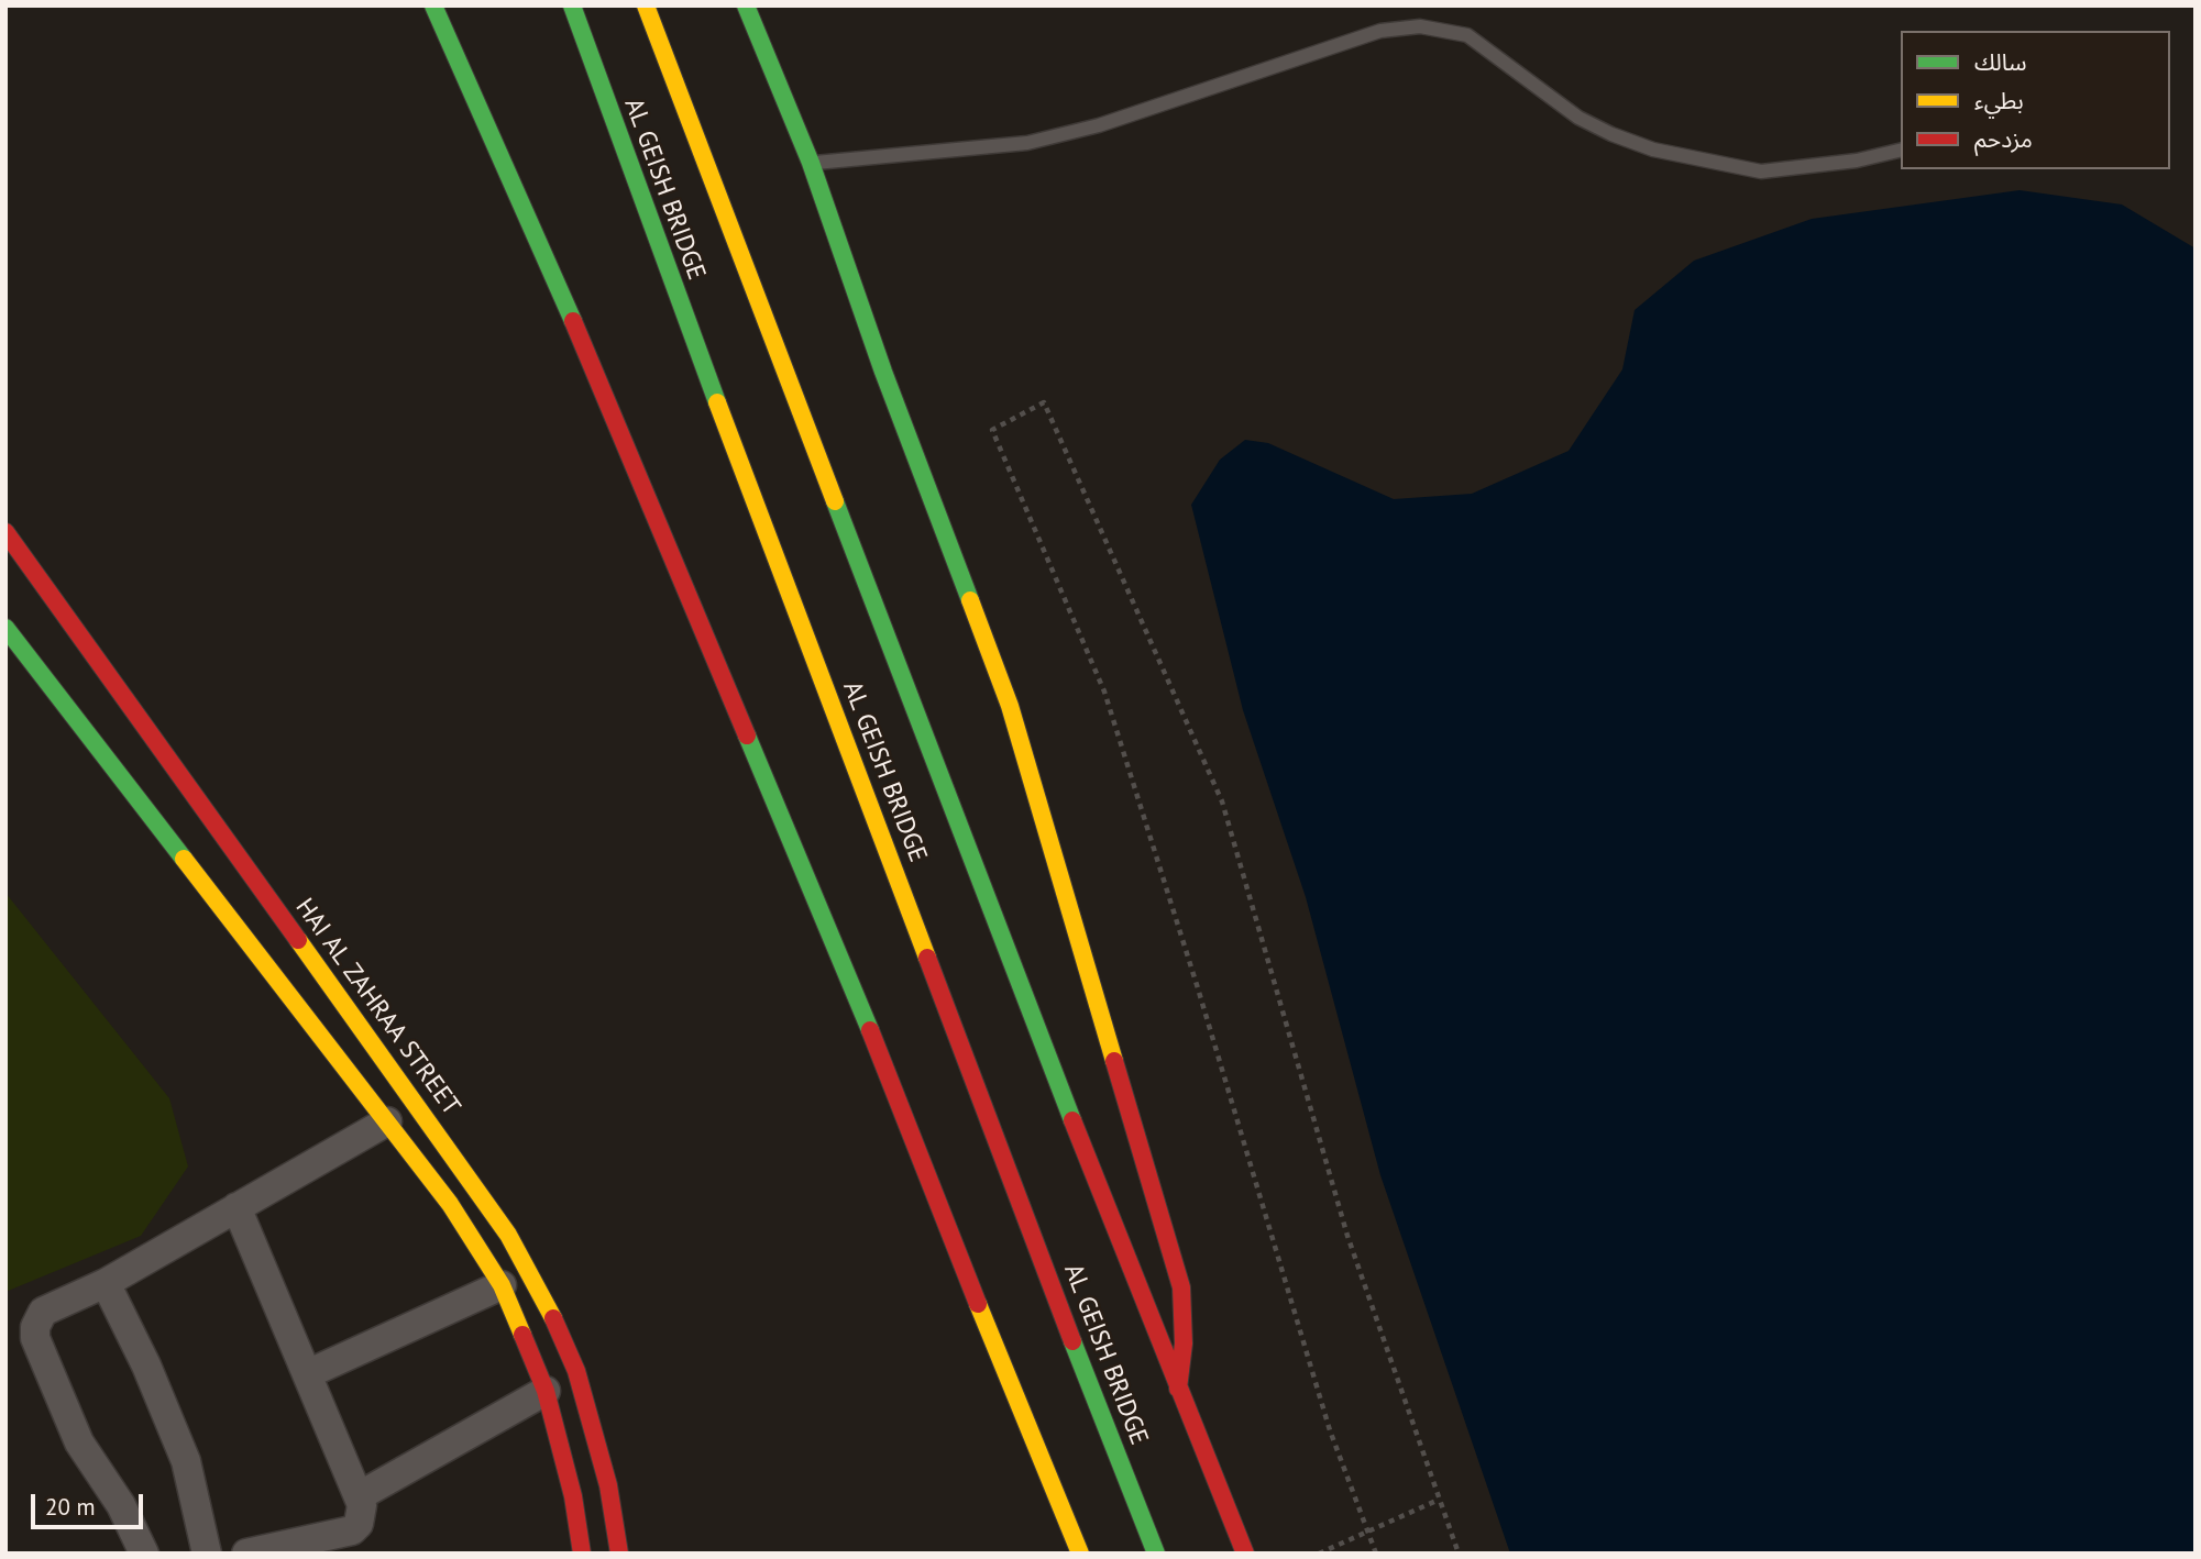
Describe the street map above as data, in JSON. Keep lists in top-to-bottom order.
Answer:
{
  "streets": {
    "main road": ["AL GEISH BRIDGE", "HAI AL ZAHRAA STREET"]
  },
  "legend": ["سالك", "بطيء", "مزدحم"],
  "scale_bar": "20 m"
}
